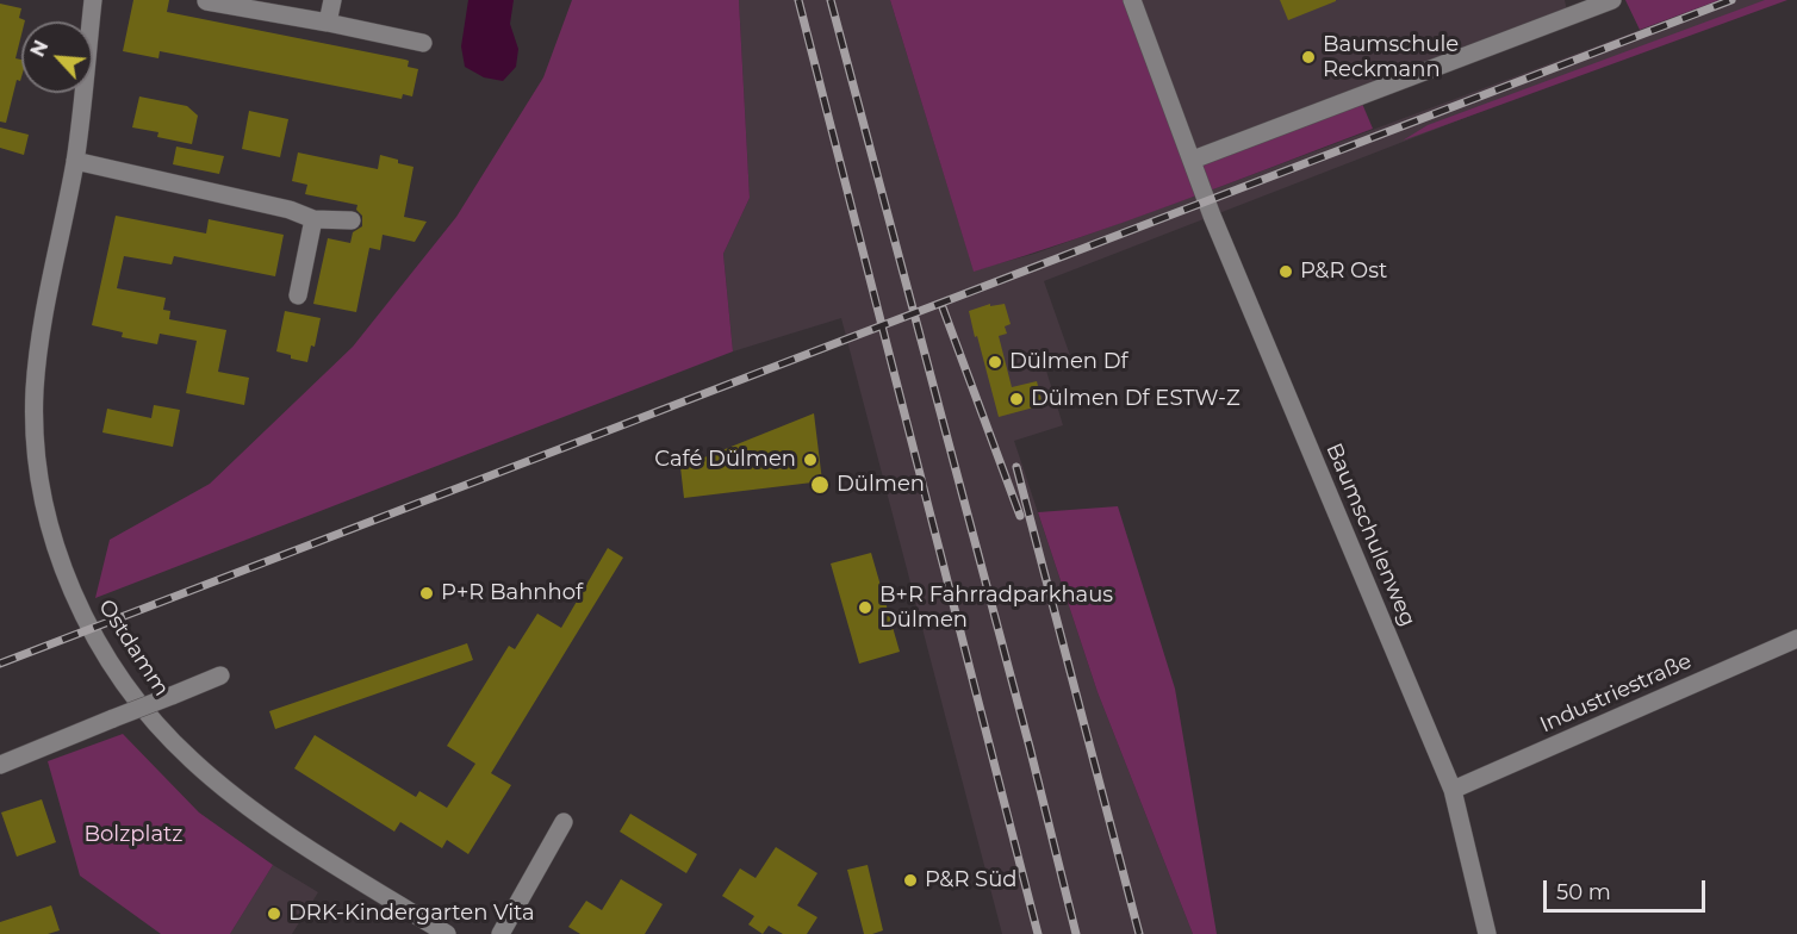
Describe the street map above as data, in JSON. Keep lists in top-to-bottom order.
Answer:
{
  "streets": {
    "street": ["Baumschulenweg", "Ostdamm", "Industriestraße"]
  },
  "crossings": [
    ["Baumschulenweg", "Industriestraße"]
  ],
  "parks": ["Bolzplatz"],
  "places": [
    "Baumschule Reckmann",
    "P&R Ost",
    "Dülmen Df",
    "Dülmen Df ESTW-Z",
    "Café Dülmen",
    "Dülmen",
    "P+R Bahnhof",
    "B+R Fahrradparkhaus Dülmen",
    "P&R Süd",
    "DRK-Kindergarten Vita"
  ],
  "scale_bar": "50 m",
  "north": "top left"
}
